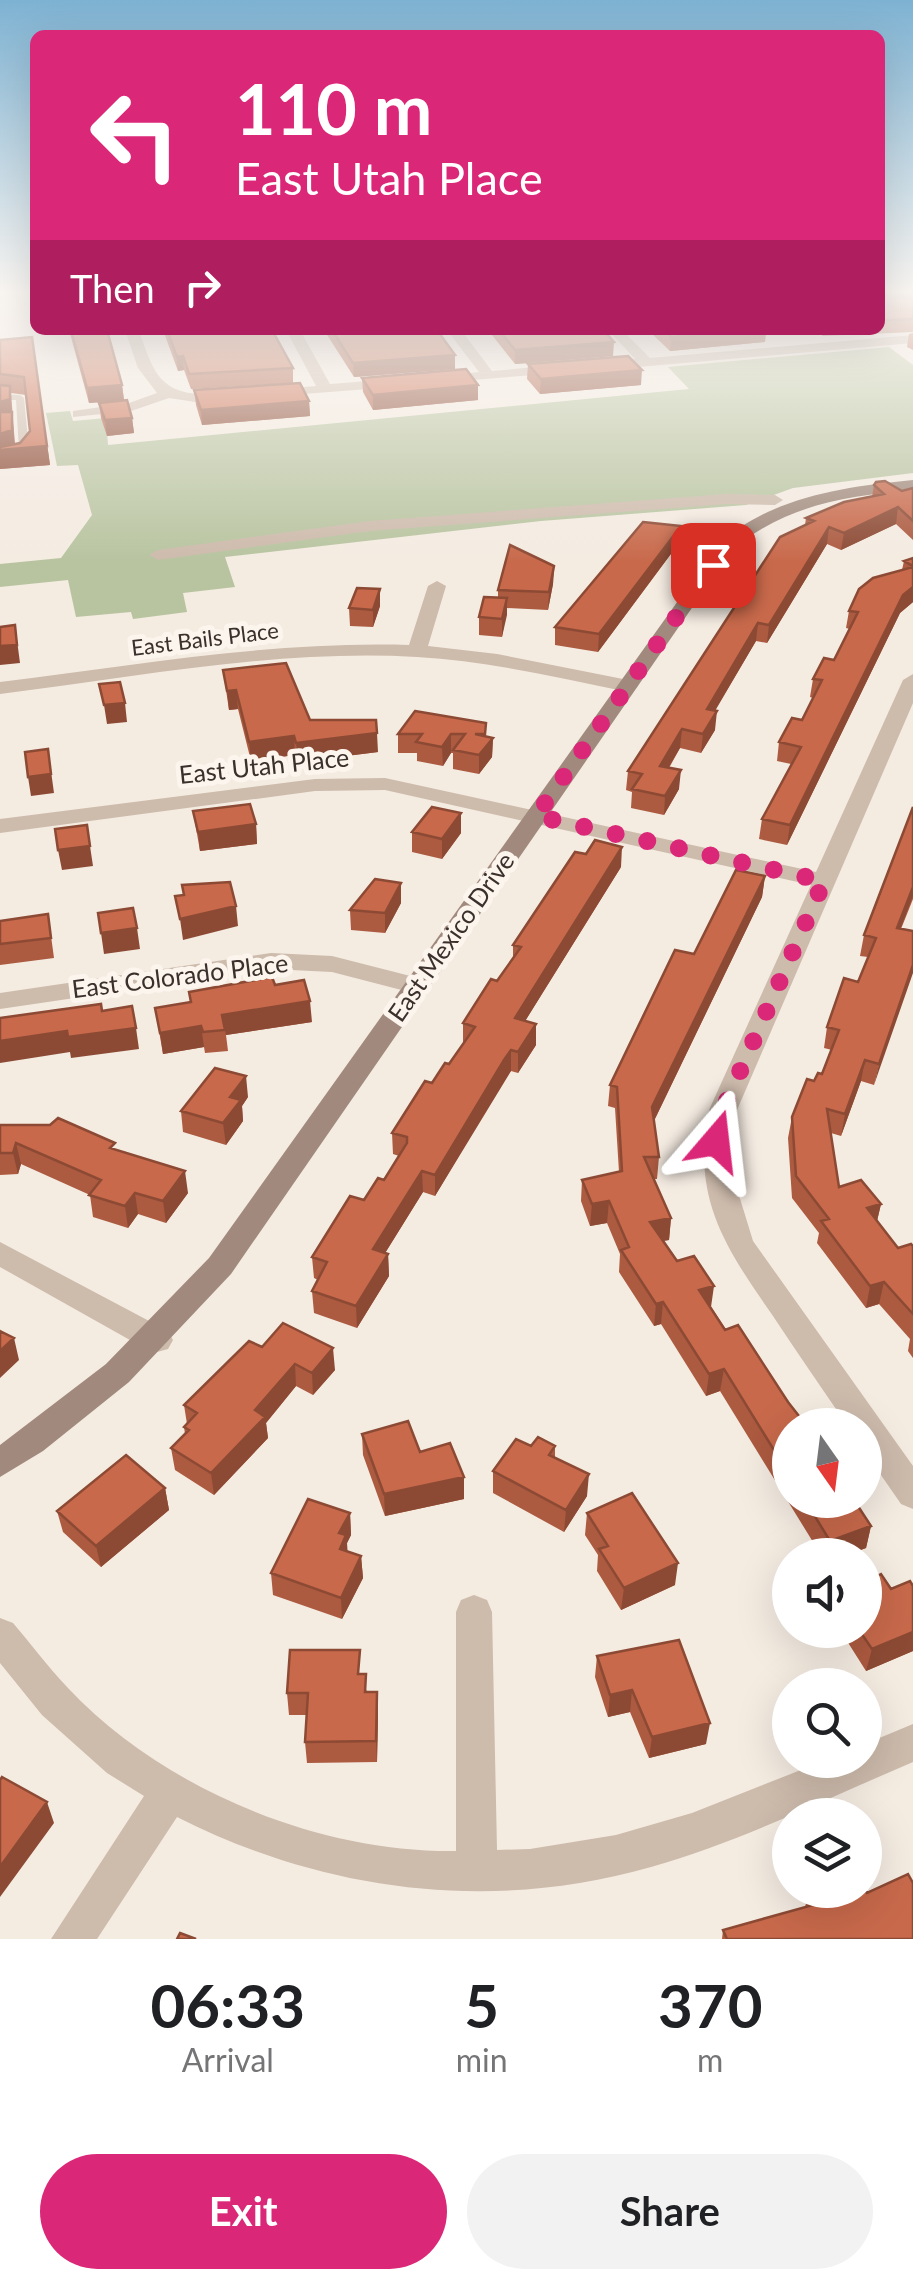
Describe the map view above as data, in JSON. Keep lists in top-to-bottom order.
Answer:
{
  "streets": {
    "street": [
      "East Bails Place",
      "East Utah Place",
      "East Mexico Drive",
      "East Colorado Place"
    ]
  },
  "crossings": [
    ["East Bails Place", "East Mexico Drive"],
    ["East Utah Place", "East Mexico Drive"],
    ["East Mexico Drive", "East Colorado Place"]
  ],
  "north": "bottom",
  "page": {
    "turn": ["110 m", "East Utah Place"],
    "then": "Then",
    "eta": [
      "06:33",
      "Arrival",
      "5",
      "min",
      "370",
      "m"
    ],
    "buttons": ["Exit", "Share"]
  }
}
